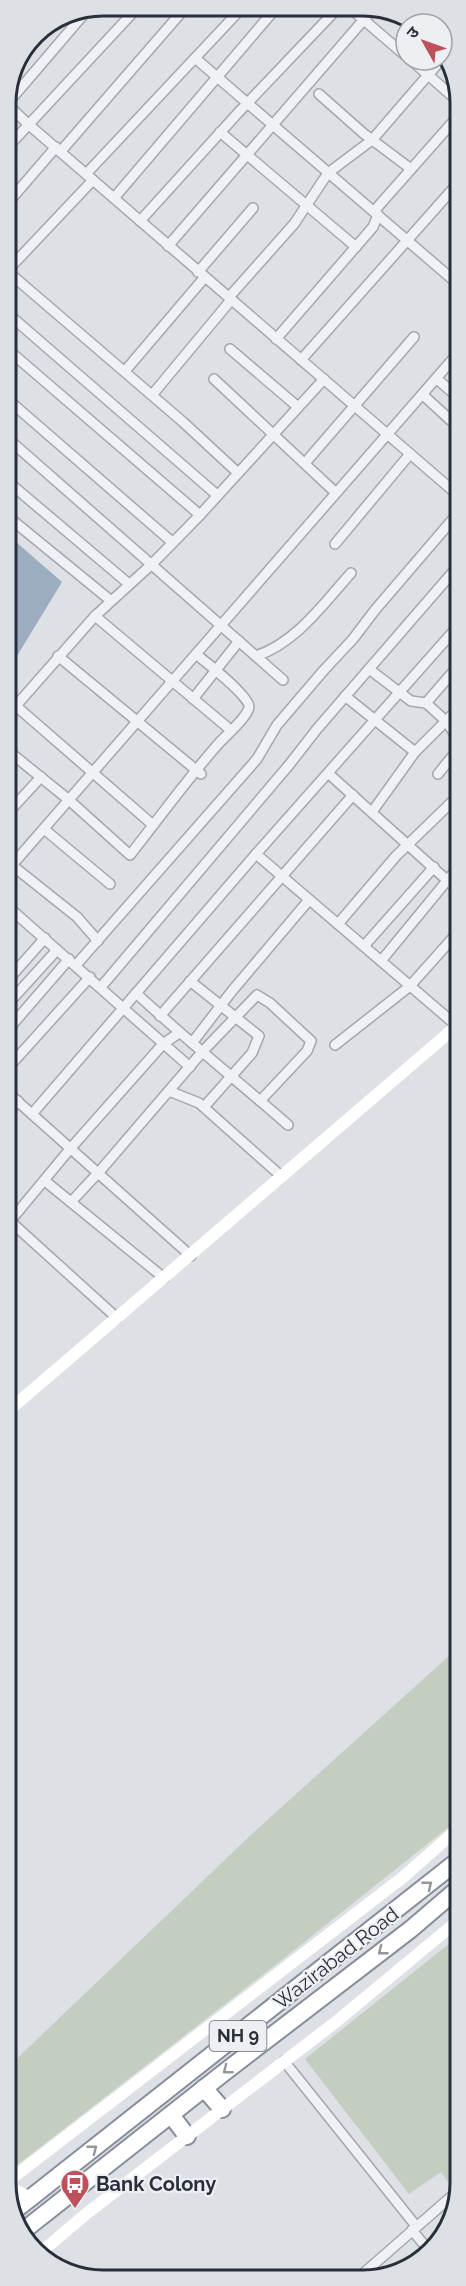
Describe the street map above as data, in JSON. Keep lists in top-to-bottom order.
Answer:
{
  "streets": {
    "highway": ["Wazirabad Road", "NH 9"]
  },
  "places": {
    "bus stop": ["Bank Colony"]
  },
  "north": "top left"
}
